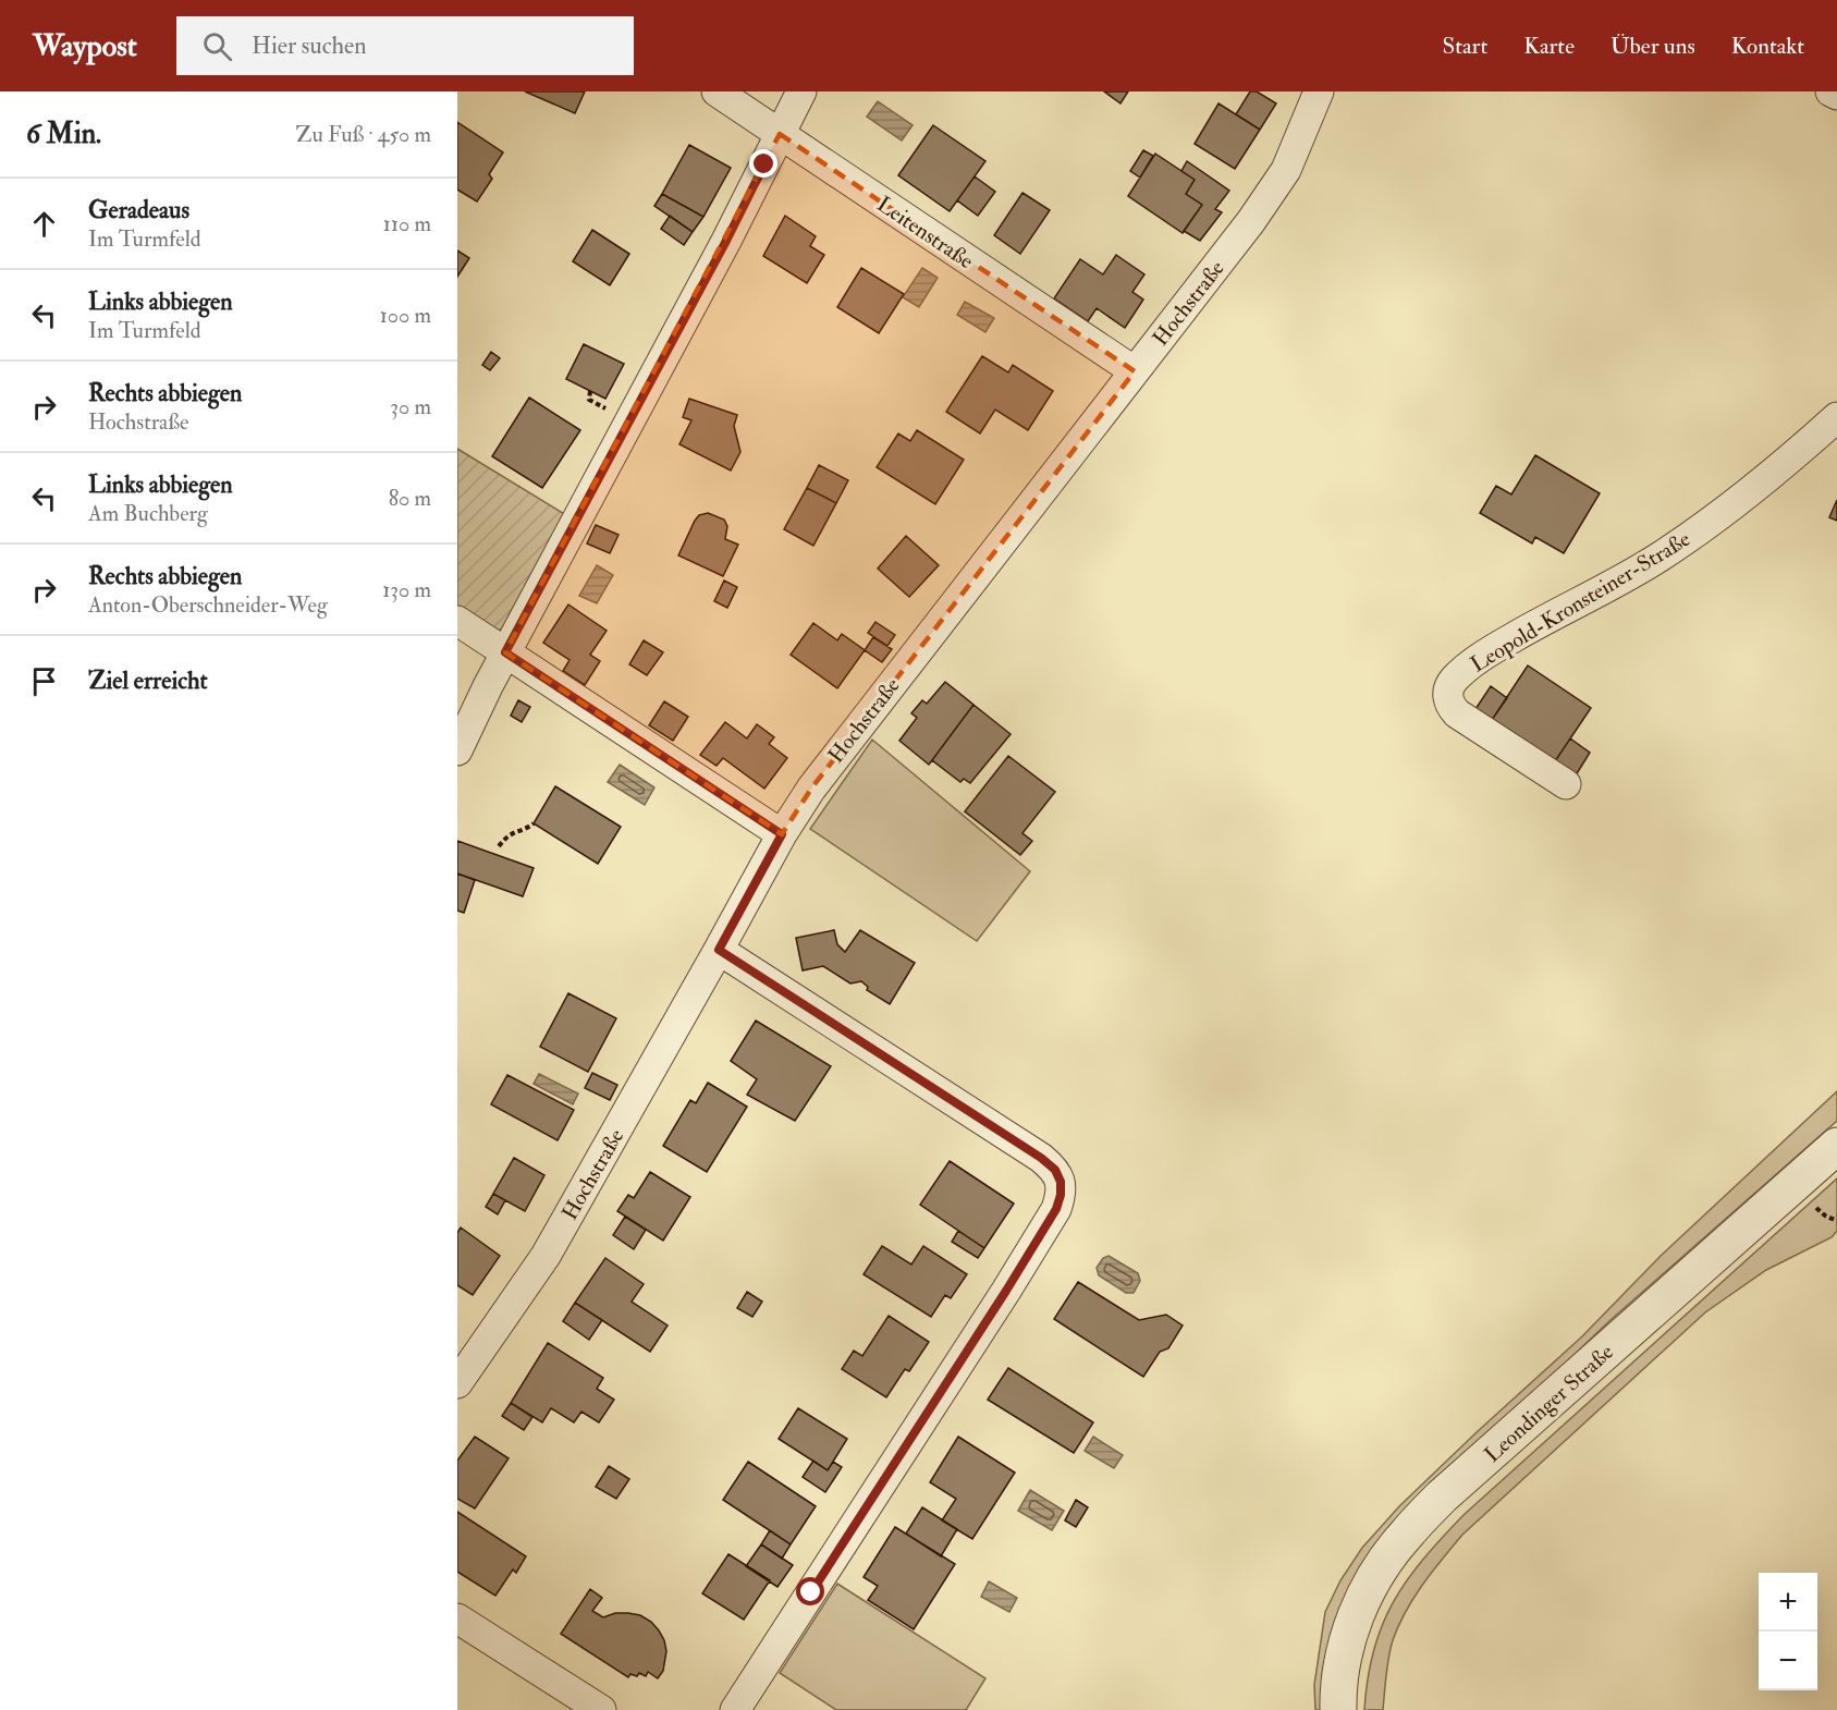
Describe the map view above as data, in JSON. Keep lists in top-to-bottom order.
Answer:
{
  "streets": {
    "street": [
      "Leitenstraße",
      "Hochstraße",
      "Leopold-Kronsteiner-Straße",
      "Leondinger Straße"
    ]
  },
  "crossings": [
    ["Leitenstraße", "Hochstraße"]
  ],
  "page": {
    "header": "Waypost",
    "search": "Hier suchen",
    "nav": [
      "Start",
      "Karte",
      "Über uns",
      "Kontakt"
    ],
    "heading": ["6 Min.", "Zu Fuß · 450 m"],
    "list": [
      ["Geradeaus", "Im Turmfeld", "110 m"],
      ["Links abbiegen", "Im Turmfeld", "100 m"],
      ["Rechts abbiegen", "Hochstraße", "30 m"],
      ["Links abbiegen", "Am Buchberg", "80 m"],
      ["Rechts abbiegen", "Anton-Oberschneider-Weg", "130 m"],
      "Ziel erreicht"
    ],
    "map_buttons": ["+", "−"]
  }
}
